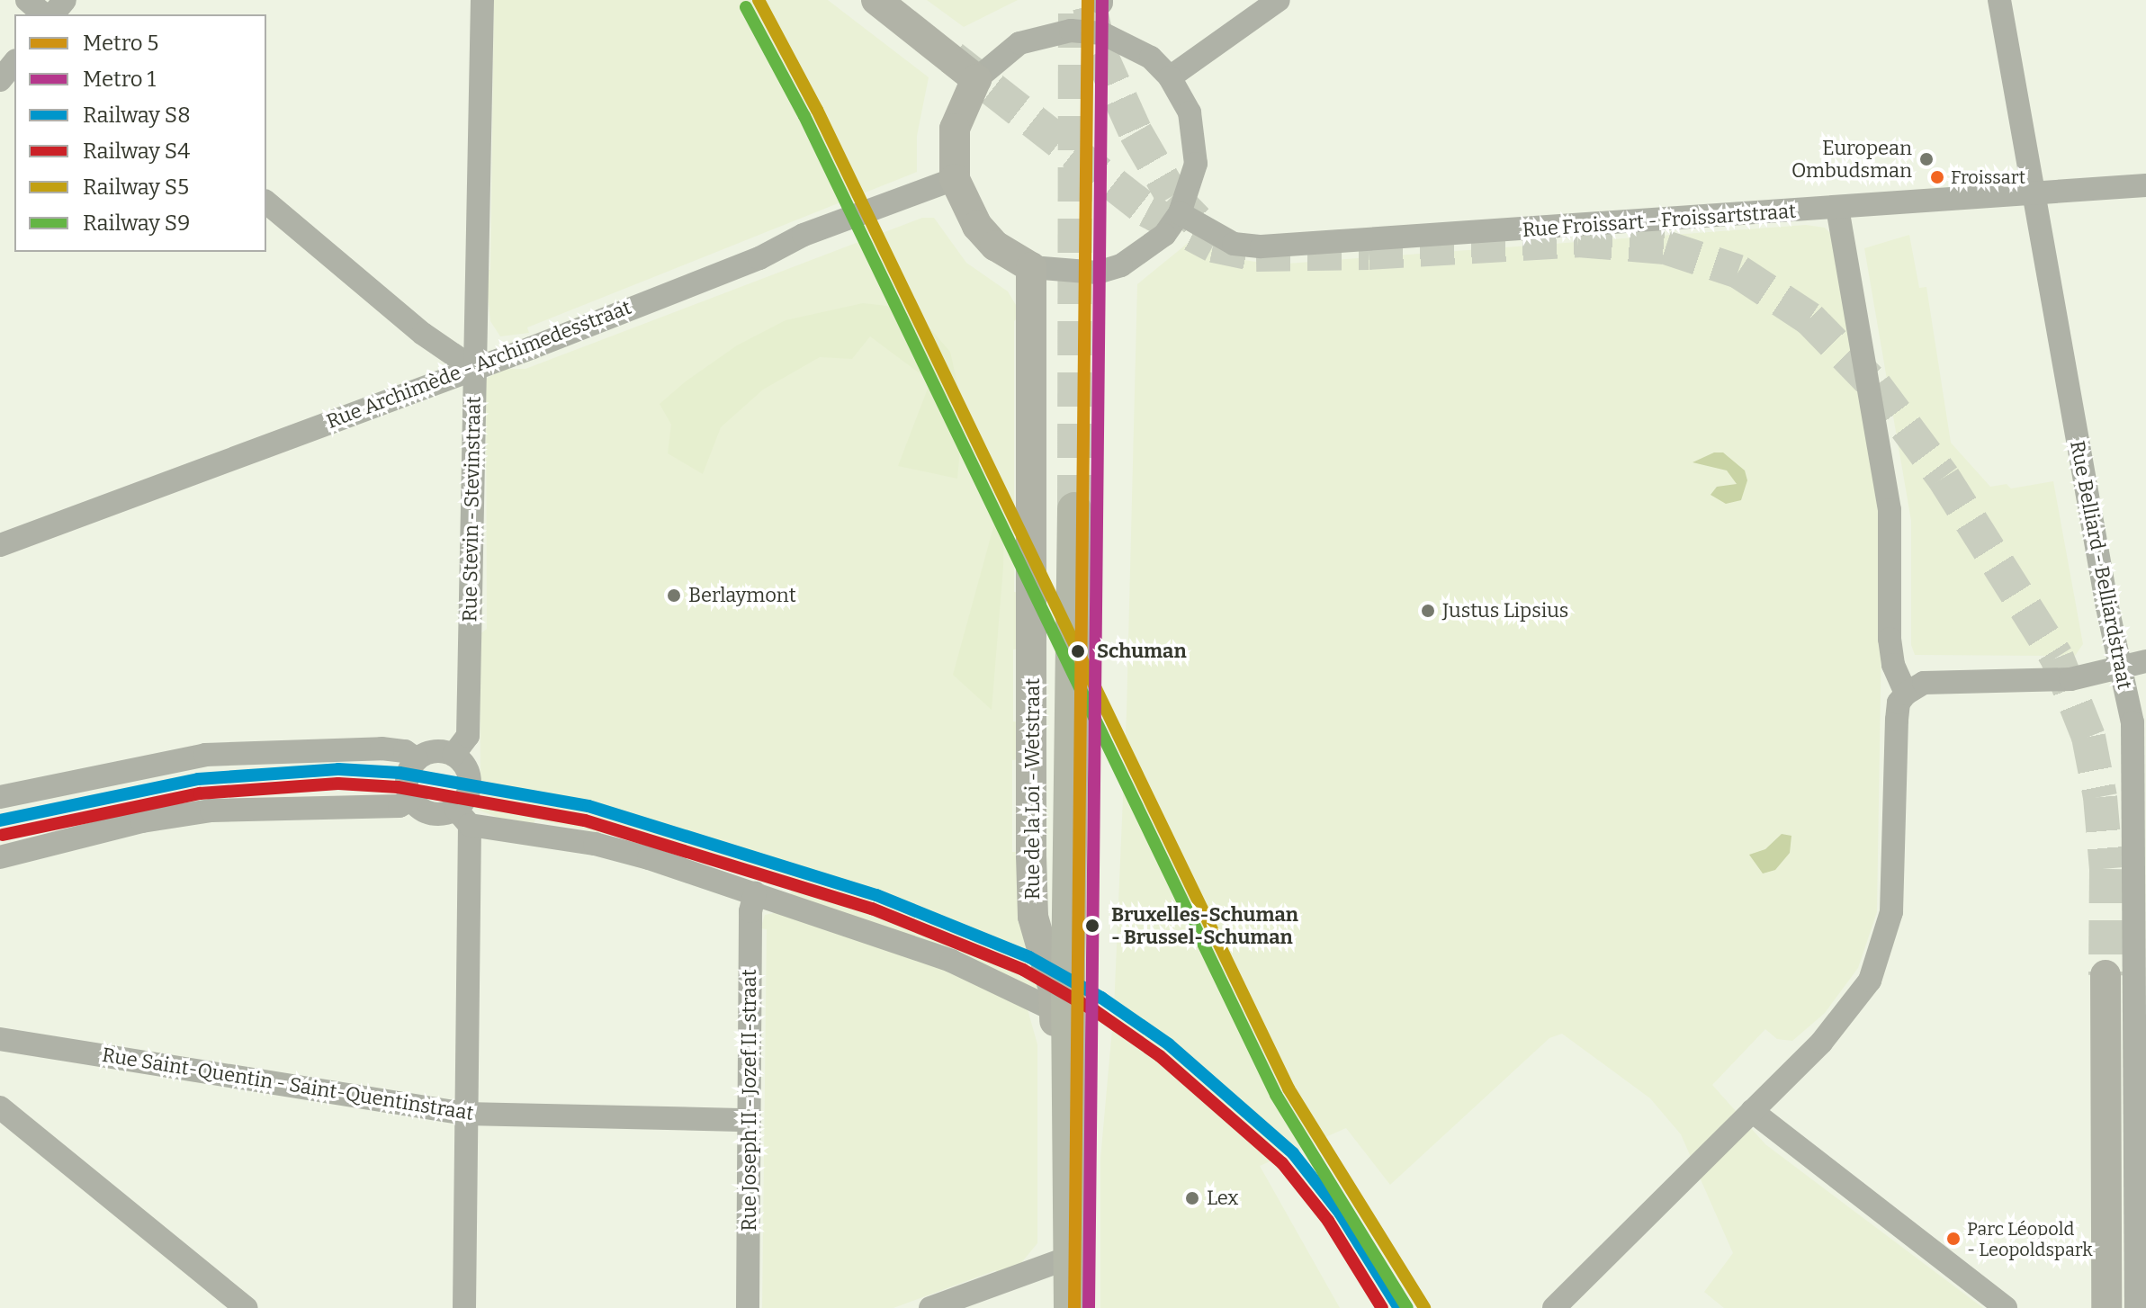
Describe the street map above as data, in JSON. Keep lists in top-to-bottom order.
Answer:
{
  "streets": {
    "main road": ["Rue de la Loi - Wetstraat"],
    "street": [
      "Rue Froissart - Froissartstraat",
      "Rue Archimède - Archimedesstraat",
      "Rue Stevin - Stevinstraat",
      "Rue Belliard - Belliardstraat",
      "Rue Saint-Quentin - Saint-Quentinstraat",
      "Rue Joseph II - Jozef II-straat"
    ]
  },
  "crossings": [
    ["Rue Froissart - Froissartstraat", "Rue Archimède - Archimedesstraat"],
    ["Rue Froissart - Froissartstraat", "Rue Belliard - Belliardstraat"],
    ["Rue Froissart - Froissartstraat", "Rue de la Loi - Wetstraat"],
    ["Rue Archimède - Archimedesstraat", "Rue Stevin - Stevinstraat"],
    ["Rue Archimède - Archimedesstraat", "Rue de la Loi - Wetstraat"],
    ["Rue Saint-Quentin - Saint-Quentinstraat", "Rue Joseph II - Jozef II-straat"]
  ],
  "places": [
    "European Ombudsman",
    "Froissart",
    "Berlaymont",
    "Justus Lipsius",
    "Schuman",
    "Bruxelles-Schuman - Brussel-Schuman",
    "Lex",
    "Parc Léopold - Leopoldspark"
  ],
  "lines": [
    "metro line 5",
    "metro line 1",
    "rail line S5",
    "rail line S9",
    "rail line S8",
    "rail line S4"
  ],
  "legend": [
    "Metro 5",
    "Metro 1",
    "Railway S8",
    "Railway S4",
    "Railway S5",
    "Railway S9"
  ]
}
